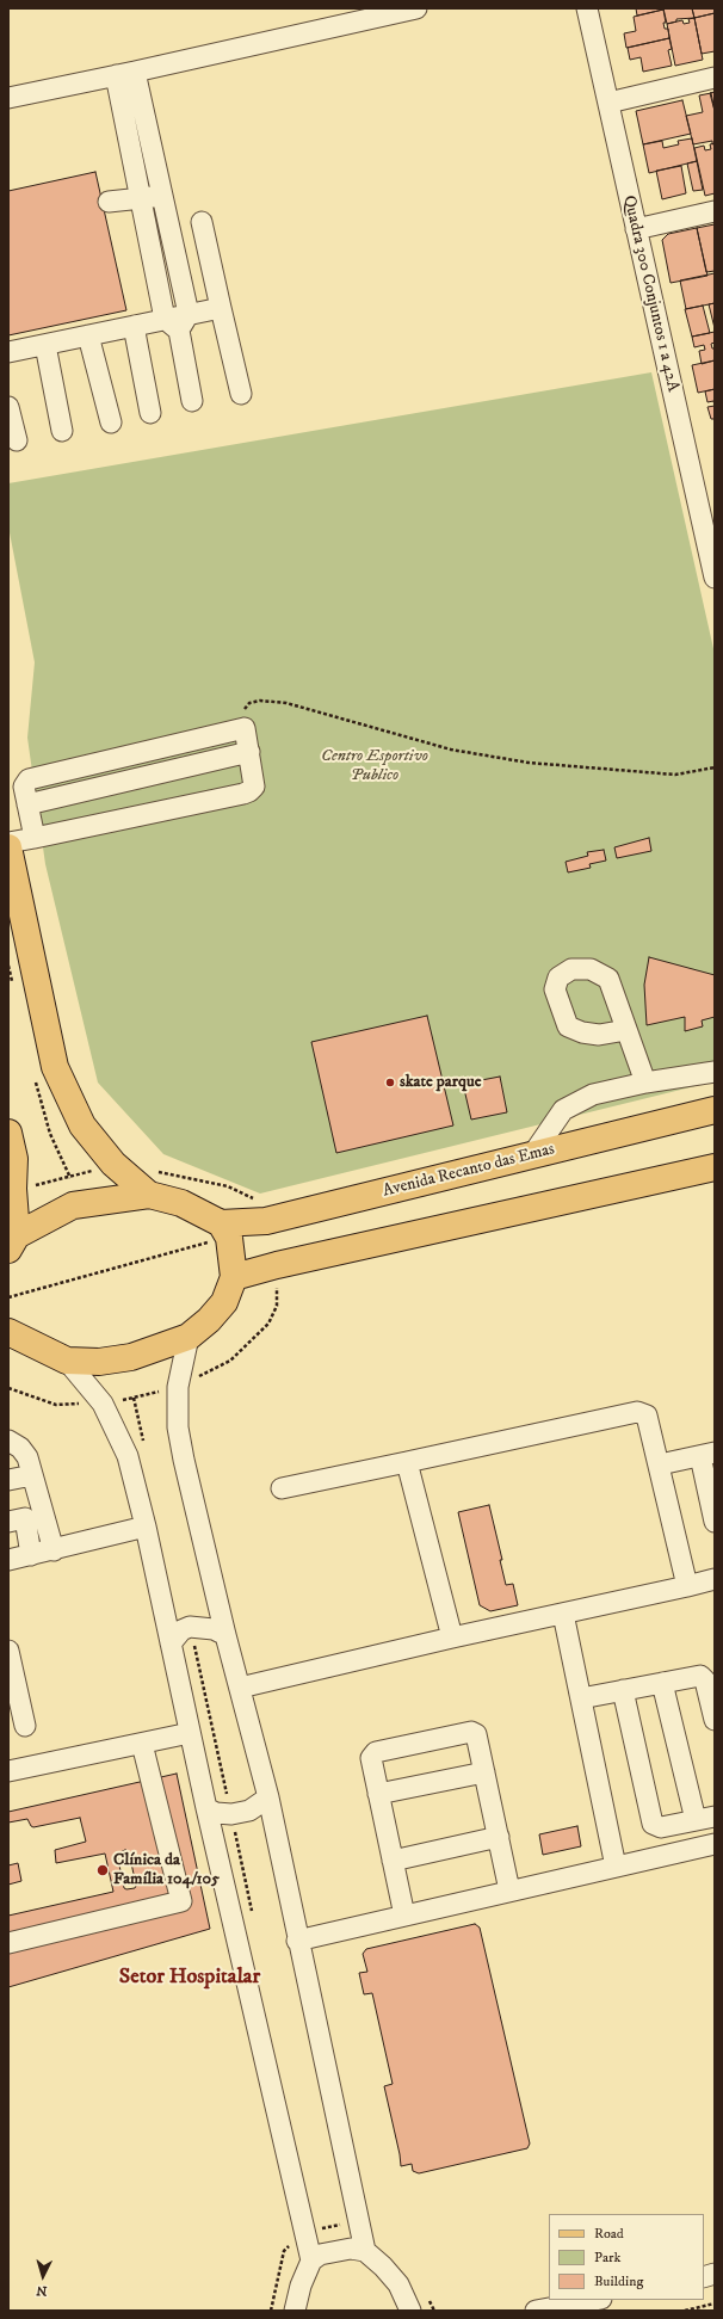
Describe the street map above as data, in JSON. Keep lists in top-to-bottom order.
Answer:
{
  "streets": {
    "main road": ["Avenida Recanto das Emas"],
    "street": ["Quadra 300 Conjuntos 1 a 42A"]
  },
  "districts": ["Setor Hospitalar"],
  "parks": ["Centro Esportivo Publico"],
  "places": ["skate parque", "Clínica da Família 104/105"],
  "legend": ["Road", "Park", "Building"],
  "north": "bottom"
}
